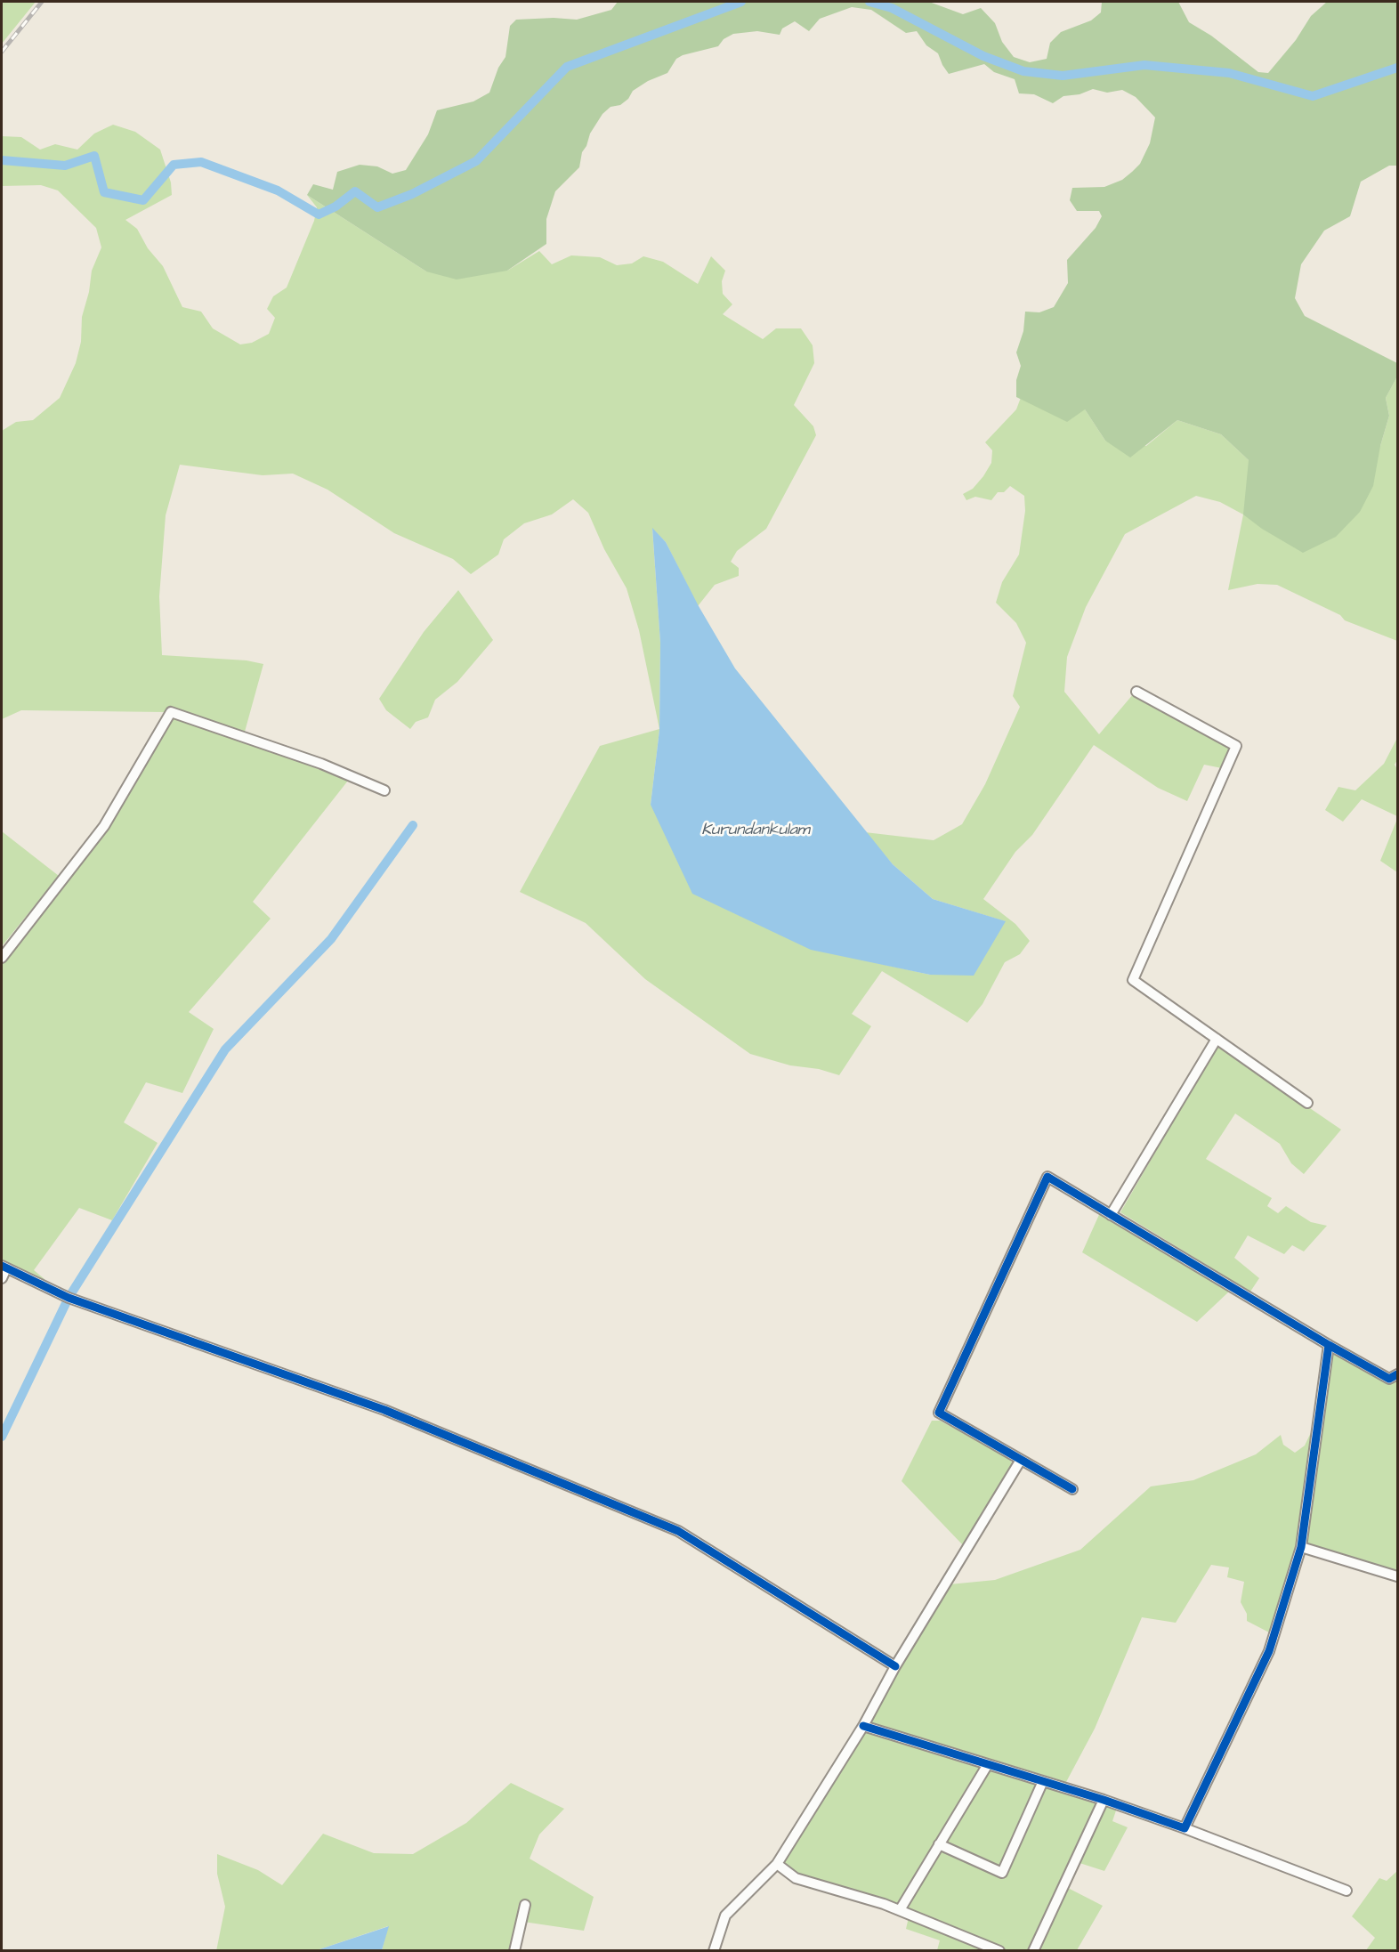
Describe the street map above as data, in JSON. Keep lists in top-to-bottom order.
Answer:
{
  "water": ["Kurundankulam"]
}
